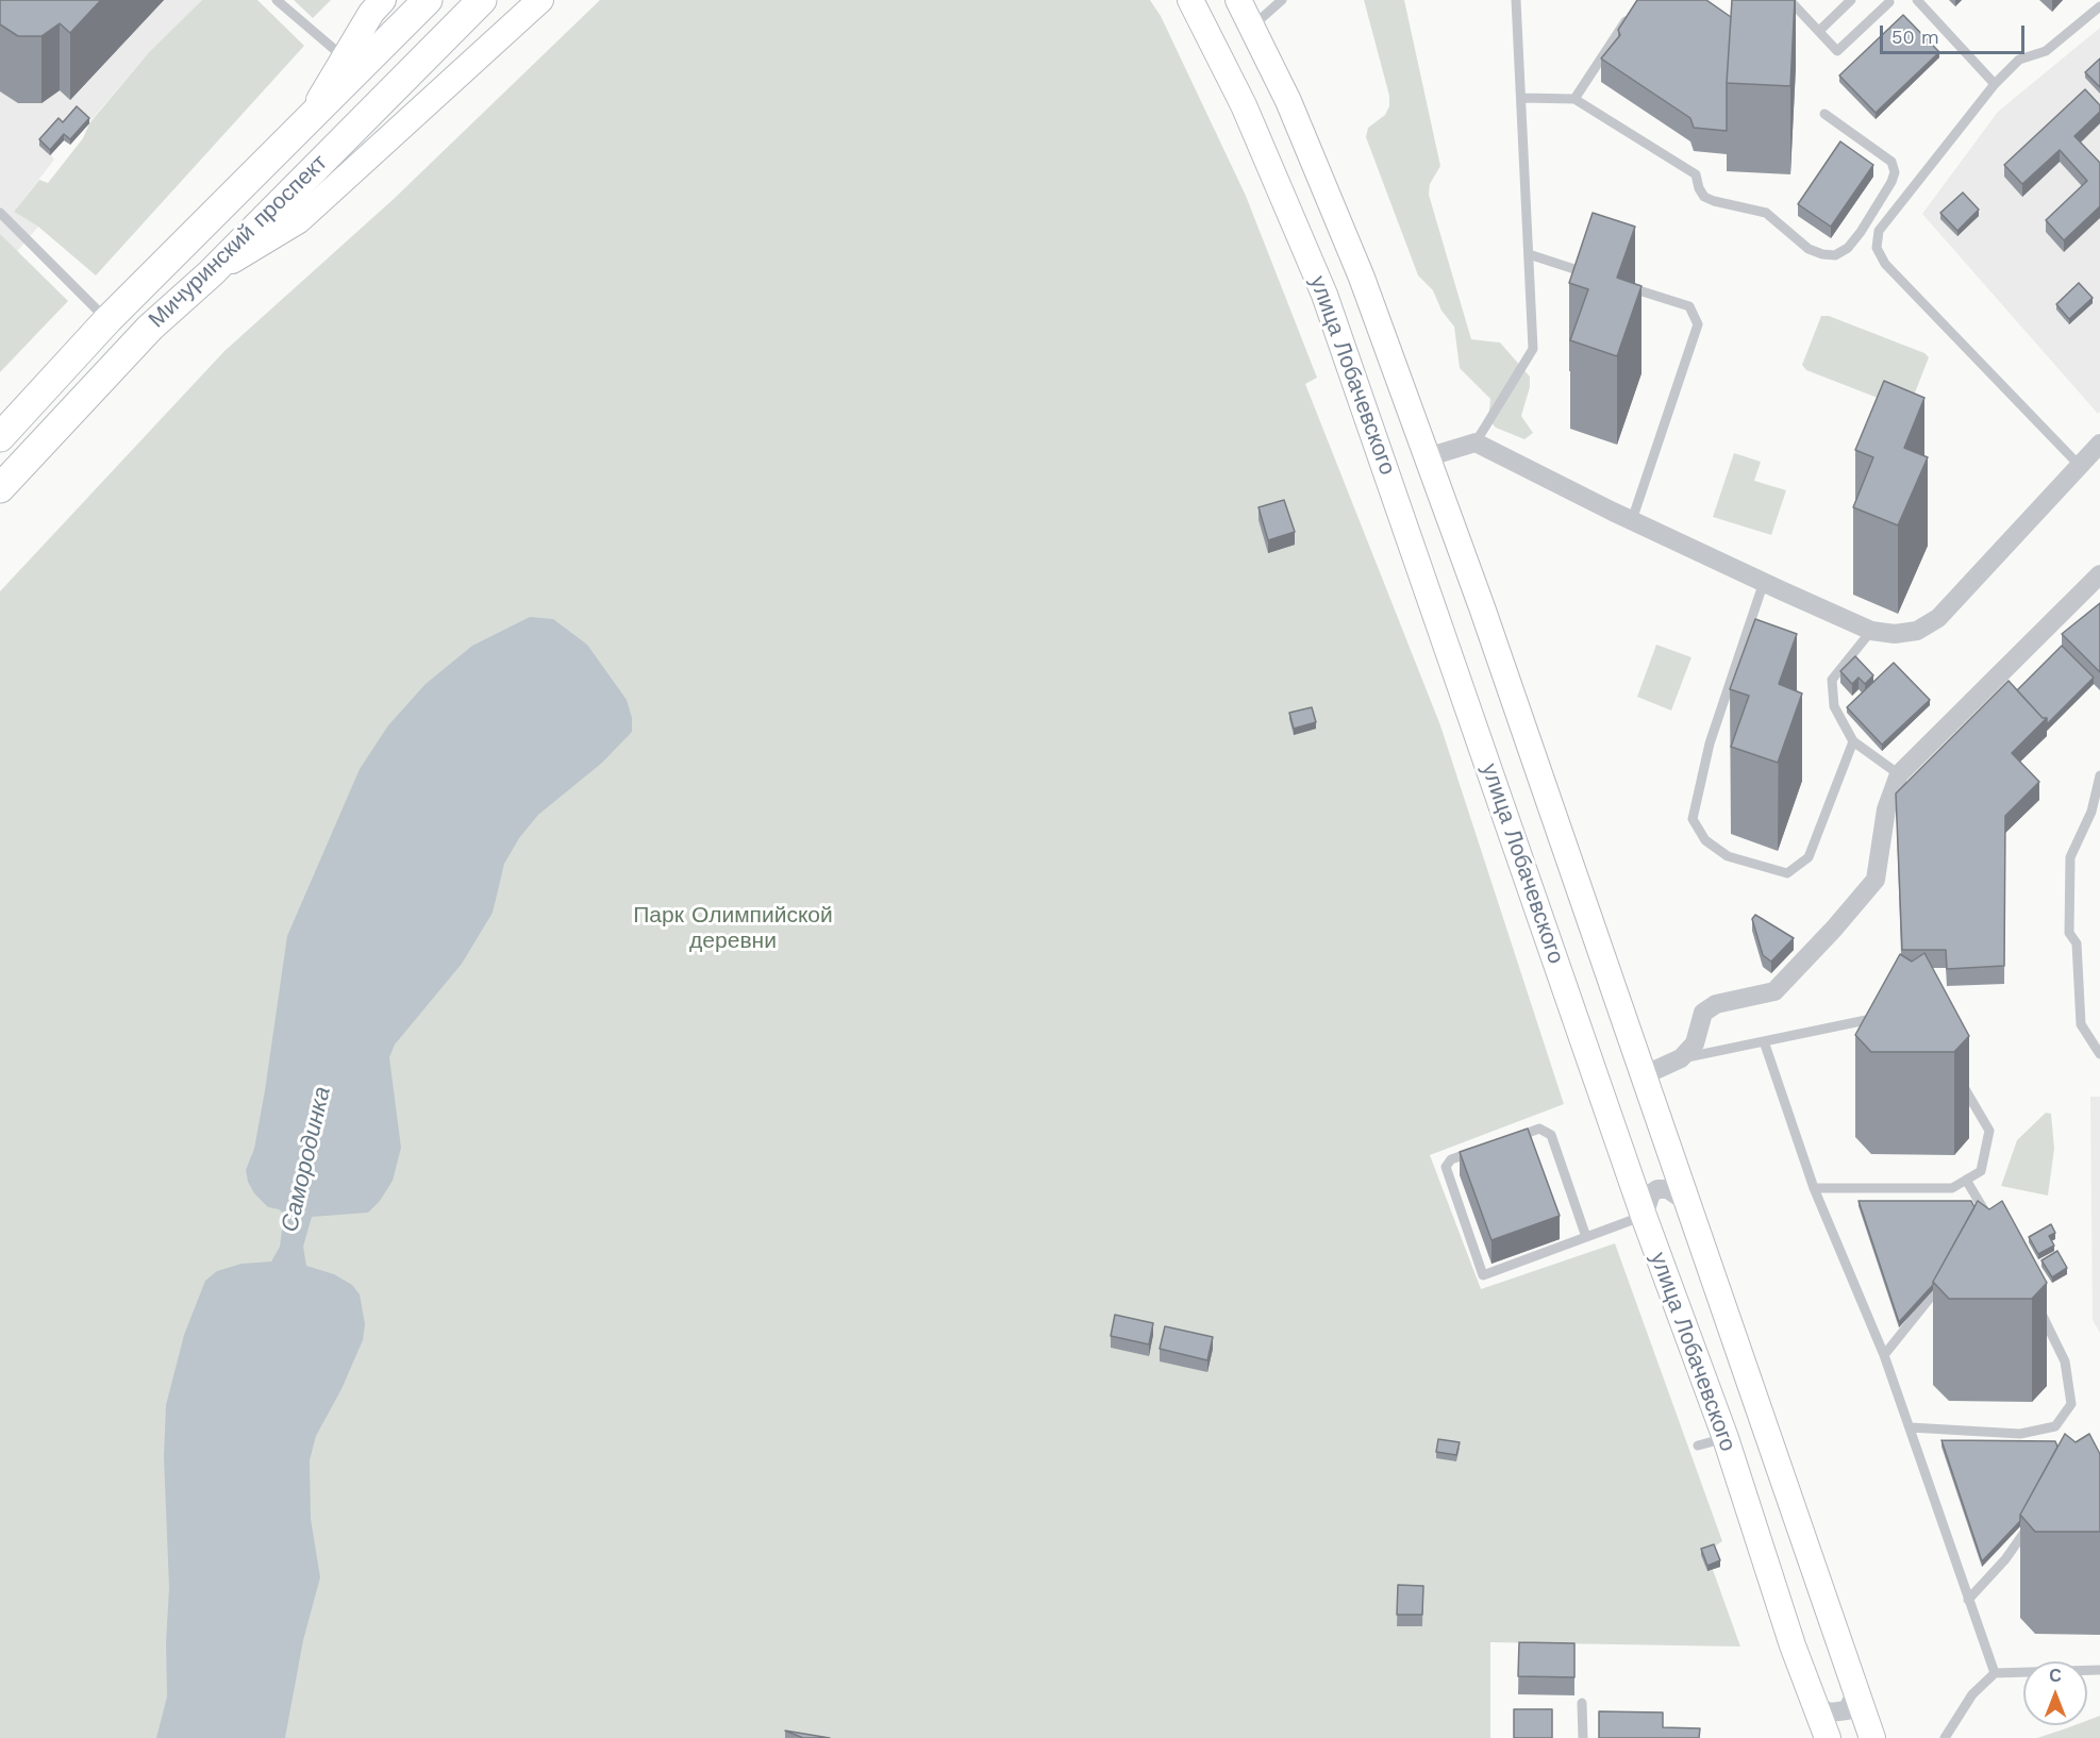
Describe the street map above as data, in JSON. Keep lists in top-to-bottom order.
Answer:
{
  "streets": {
    "main road": ["Мичуринский проспект", "улица Лобачевского"]
  },
  "water": ["Самородинка"],
  "parks": ["Парк Олимпийской деревни"],
  "scale_bar": "50 m",
  "north": "top"
}
